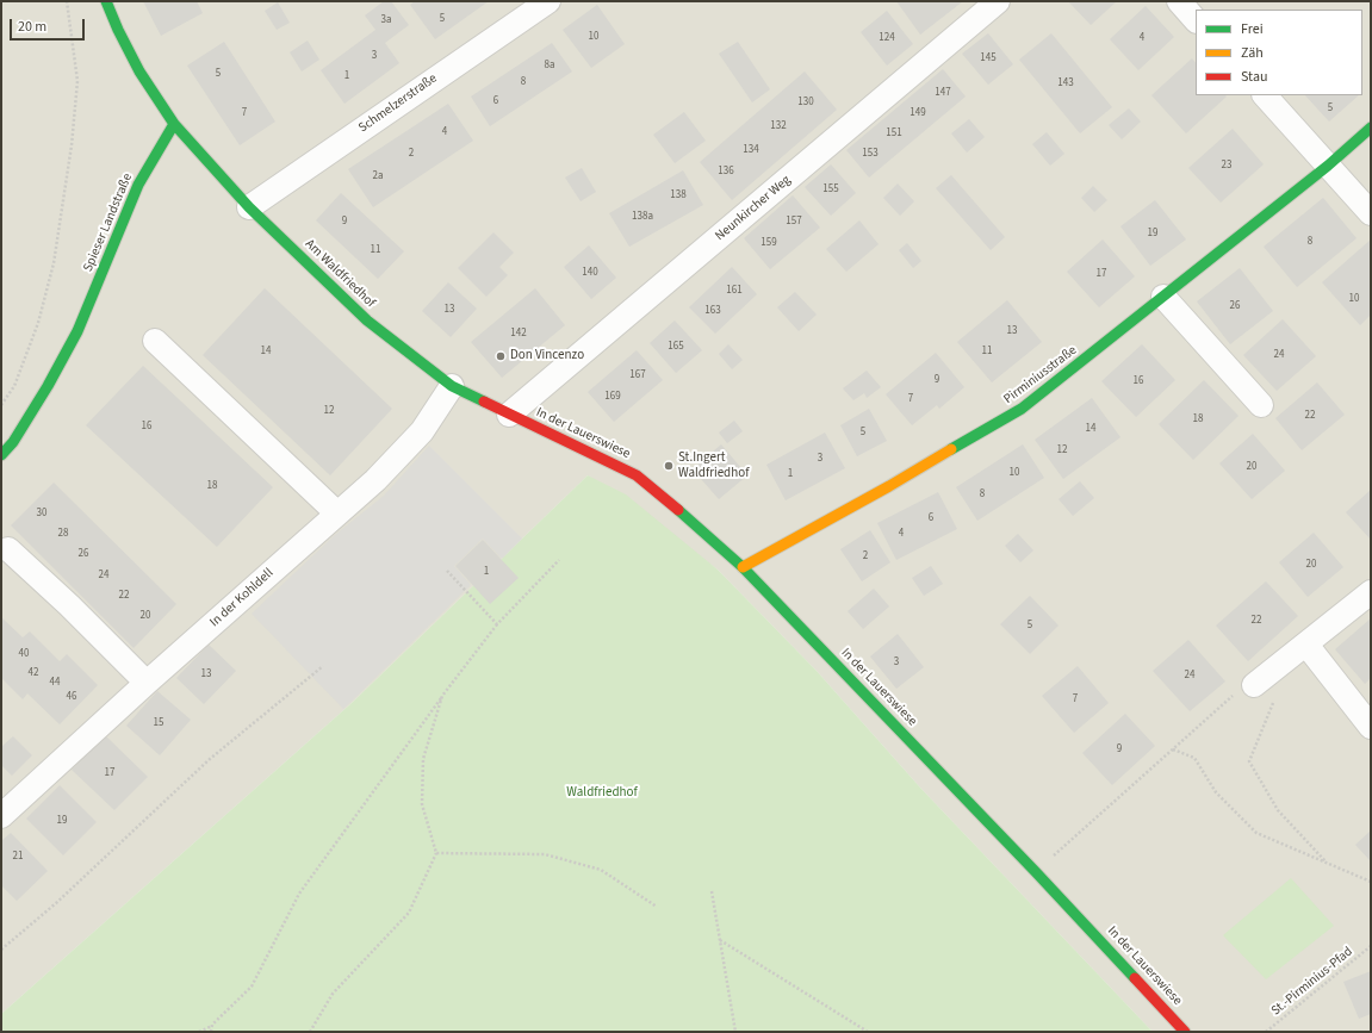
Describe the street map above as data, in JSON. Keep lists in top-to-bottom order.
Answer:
{
  "streets": {
    "street": [
      "Schmelzerstraße",
      "Neunkircher Weg",
      "Spieser Landstraße",
      "Am Waldfriedhof",
      "Pirminiusstraße",
      "In der Lauerswiese",
      "In der Kohldell"
    ],
    "path": ["St.-Pirminius-Pfad"]
  },
  "crossings": [
    ["Schmelzerstraße", "Am Waldfriedhof"],
    ["Neunkircher Weg", "Am Waldfriedhof"],
    ["Neunkircher Weg", "In der Lauerswiese"],
    ["Spieser Landstraße", "Am Waldfriedhof"],
    ["Am Waldfriedhof", "In der Lauerswiese"],
    ["Am Waldfriedhof", "In der Kohldell"],
    ["Pirminiusstraße", "In der Lauerswiese"]
  ],
  "parks": ["Waldfriedhof"],
  "places": ["Don Vincenzo", "St.Ingert Waldfriedhof"],
  "house_numbers": [
    "5",
    "3a",
    "10",
    "124",
    "4",
    "3",
    "145",
    "8a",
    "5",
    "1",
    "8",
    "143",
    "147",
    "6",
    "130",
    "5",
    "7",
    "149",
    "132",
    "4",
    "151",
    "134",
    "2",
    "153",
    "23",
    "136",
    "2a",
    "155",
    "138",
    "138a",
    "9",
    "157",
    "19",
    "8",
    "159",
    "11",
    "140",
    "17",
    "161",
    "10",
    "26",
    "13",
    "163",
    "13",
    "142",
    "165",
    "14",
    "11",
    "24",
    "167",
    "9",
    "16",
    "169",
    "7",
    "12",
    "22",
    "18",
    "16",
    "14",
    "5",
    "12",
    "3",
    "20",
    "10",
    "1",
    "18",
    "8",
    "30",
    "6",
    "28",
    "4",
    "26",
    "2",
    "20",
    "1",
    "24",
    "22",
    "20",
    "22",
    "5",
    "40",
    "3",
    "42",
    "13",
    "24",
    "44",
    "46",
    "7",
    "15",
    "9",
    "17",
    "19",
    "21"
  ],
  "legend": ["Frei", "Zäh", "Stau"],
  "scale_bar": "20 m"
}
